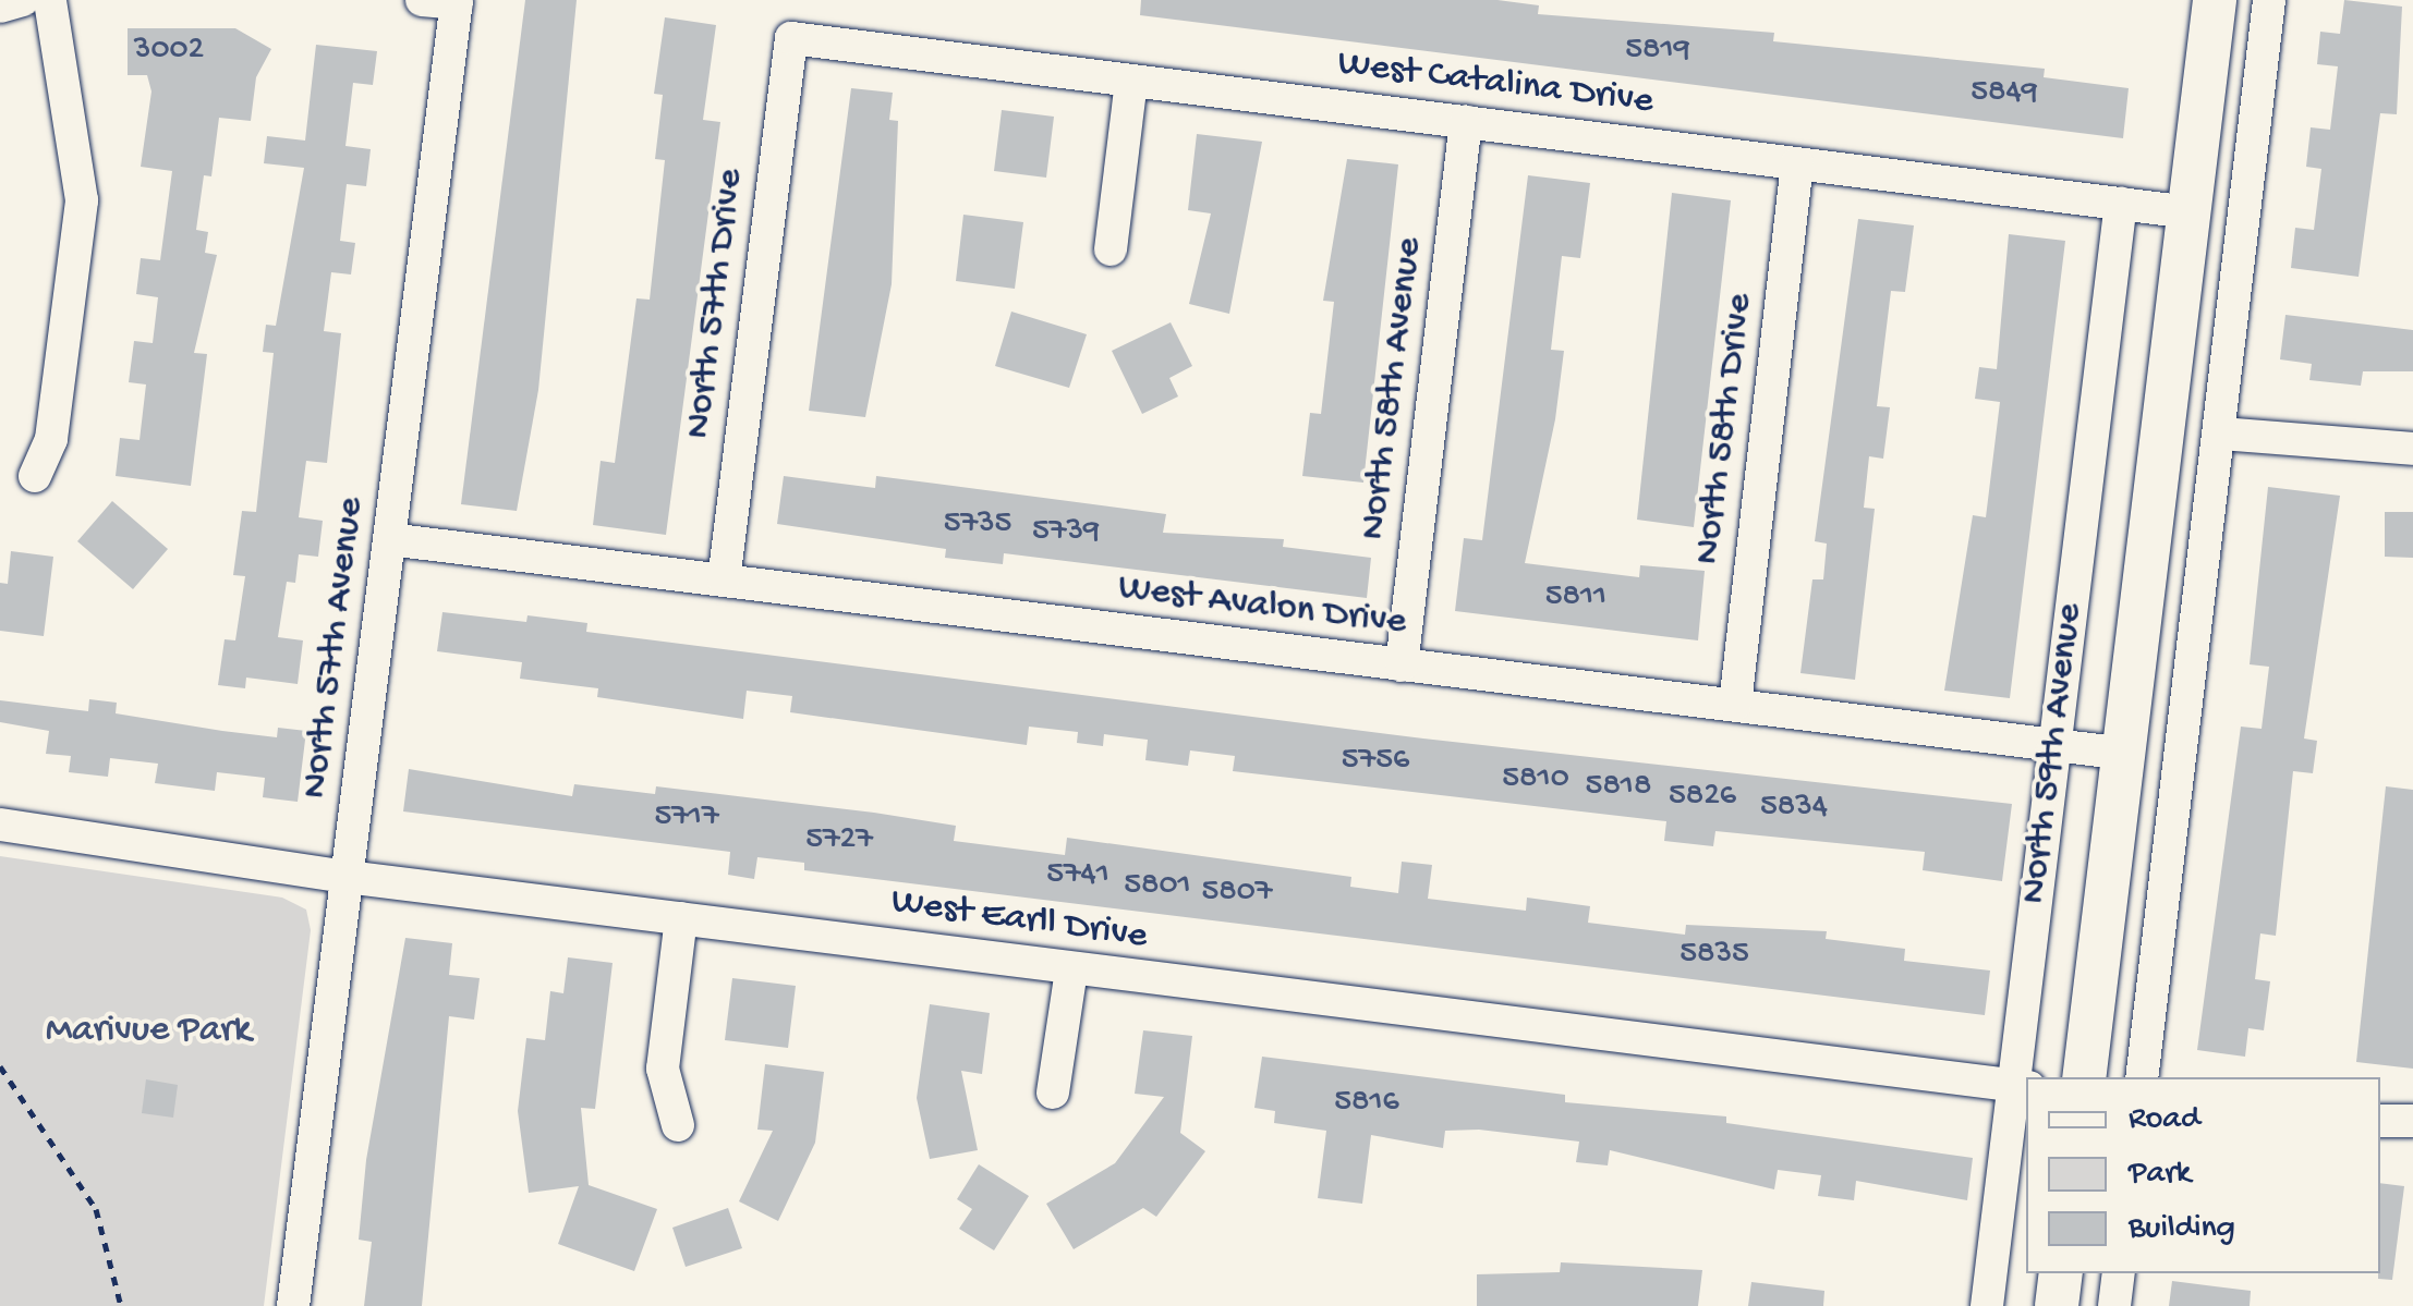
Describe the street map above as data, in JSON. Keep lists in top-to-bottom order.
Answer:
{
  "streets": {
    "main road": ["North 59th Avenue"],
    "street": [
      "West Catalina Drive",
      "North 57th Drive",
      "North 58th Avenue",
      "North 58th Drive",
      "West Avalon Drive",
      "North 57th Avenue",
      "West Earll Drive"
    ]
  },
  "crossings": [
    ["West Catalina Drive", "North 57th Drive"],
    ["West Catalina Drive", "North 58th Avenue"],
    ["West Catalina Drive", "North 58th Drive"],
    ["West Catalina Drive", "North 59th Avenue"],
    ["North 57th Drive", "West Avalon Drive"],
    ["North 58th Avenue", "West Avalon Drive"],
    ["North 58th Drive", "West Avalon Drive"],
    ["West Avalon Drive", "North 57th Avenue"],
    ["West Avalon Drive", "North 59th Avenue"],
    ["North 57th Avenue", "West Earll Drive"],
    ["North 59th Avenue", "West Earll Drive"]
  ],
  "parks": ["Marivue Park"],
  "house_numbers": [
    "3002",
    "5819",
    "5849",
    "5735",
    "5739",
    "5811",
    "5756",
    "5810",
    "5818",
    "5826",
    "5834",
    "5717",
    "5727",
    "5741",
    "5801",
    "5807",
    "5835",
    "5816"
  ],
  "legend": ["Road", "Park", "Building"]
}
